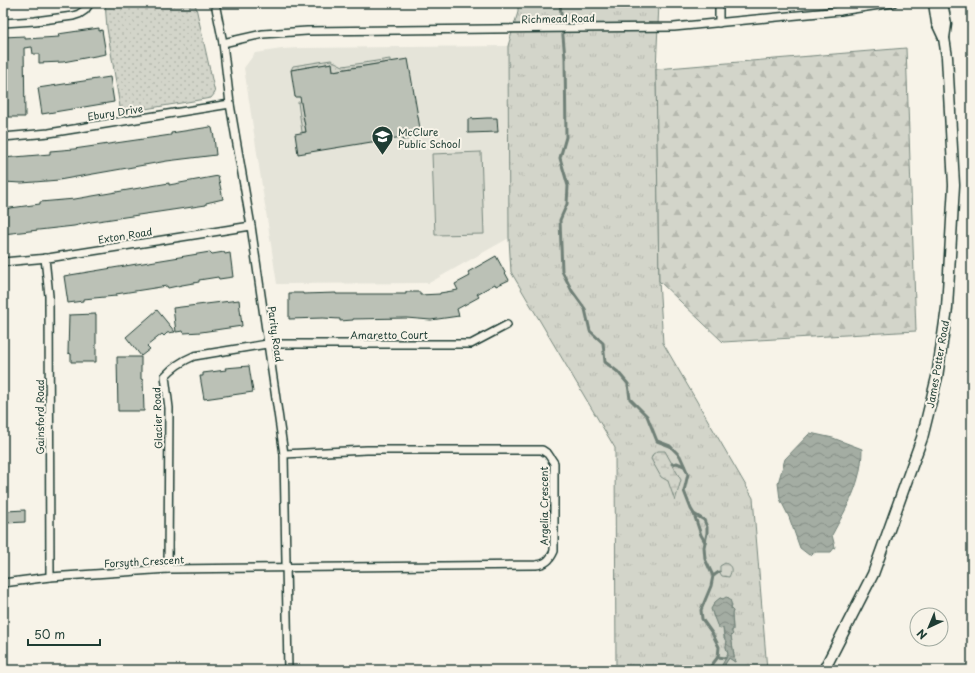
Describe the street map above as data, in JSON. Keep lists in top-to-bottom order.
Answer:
{
  "streets": {
    "main road": ["James Potter Road"],
    "street": [
      "Richmead Road",
      "Ebury Drive",
      "Exton Road",
      "Parity Road",
      "Amaretto Court",
      "Gainsford Road",
      "Glacier Road",
      "Argelia Crescent",
      "Forsyth Crescent"
    ]
  },
  "crossings": [
    ["Richmead Road", "Parity Road"],
    ["Ebury Drive", "Parity Road"],
    ["Exton Road", "Parity Road"],
    ["Exton Road", "Gainsford Road"],
    ["Parity Road", "Amaretto Court"],
    ["Parity Road", "Glacier Road"],
    ["Parity Road", "Argelia Crescent"],
    ["Parity Road", "Forsyth Crescent"],
    ["Amaretto Court", "Glacier Road"],
    ["Gainsford Road", "Forsyth Crescent"],
    ["Glacier Road", "Forsyth Crescent"],
    ["Argelia Crescent", "Forsyth Crescent"]
  ],
  "places": {
    "school or university": ["McClure Public School"]
  },
  "scale_bar": "50 m",
  "north": "bottom left"
}
